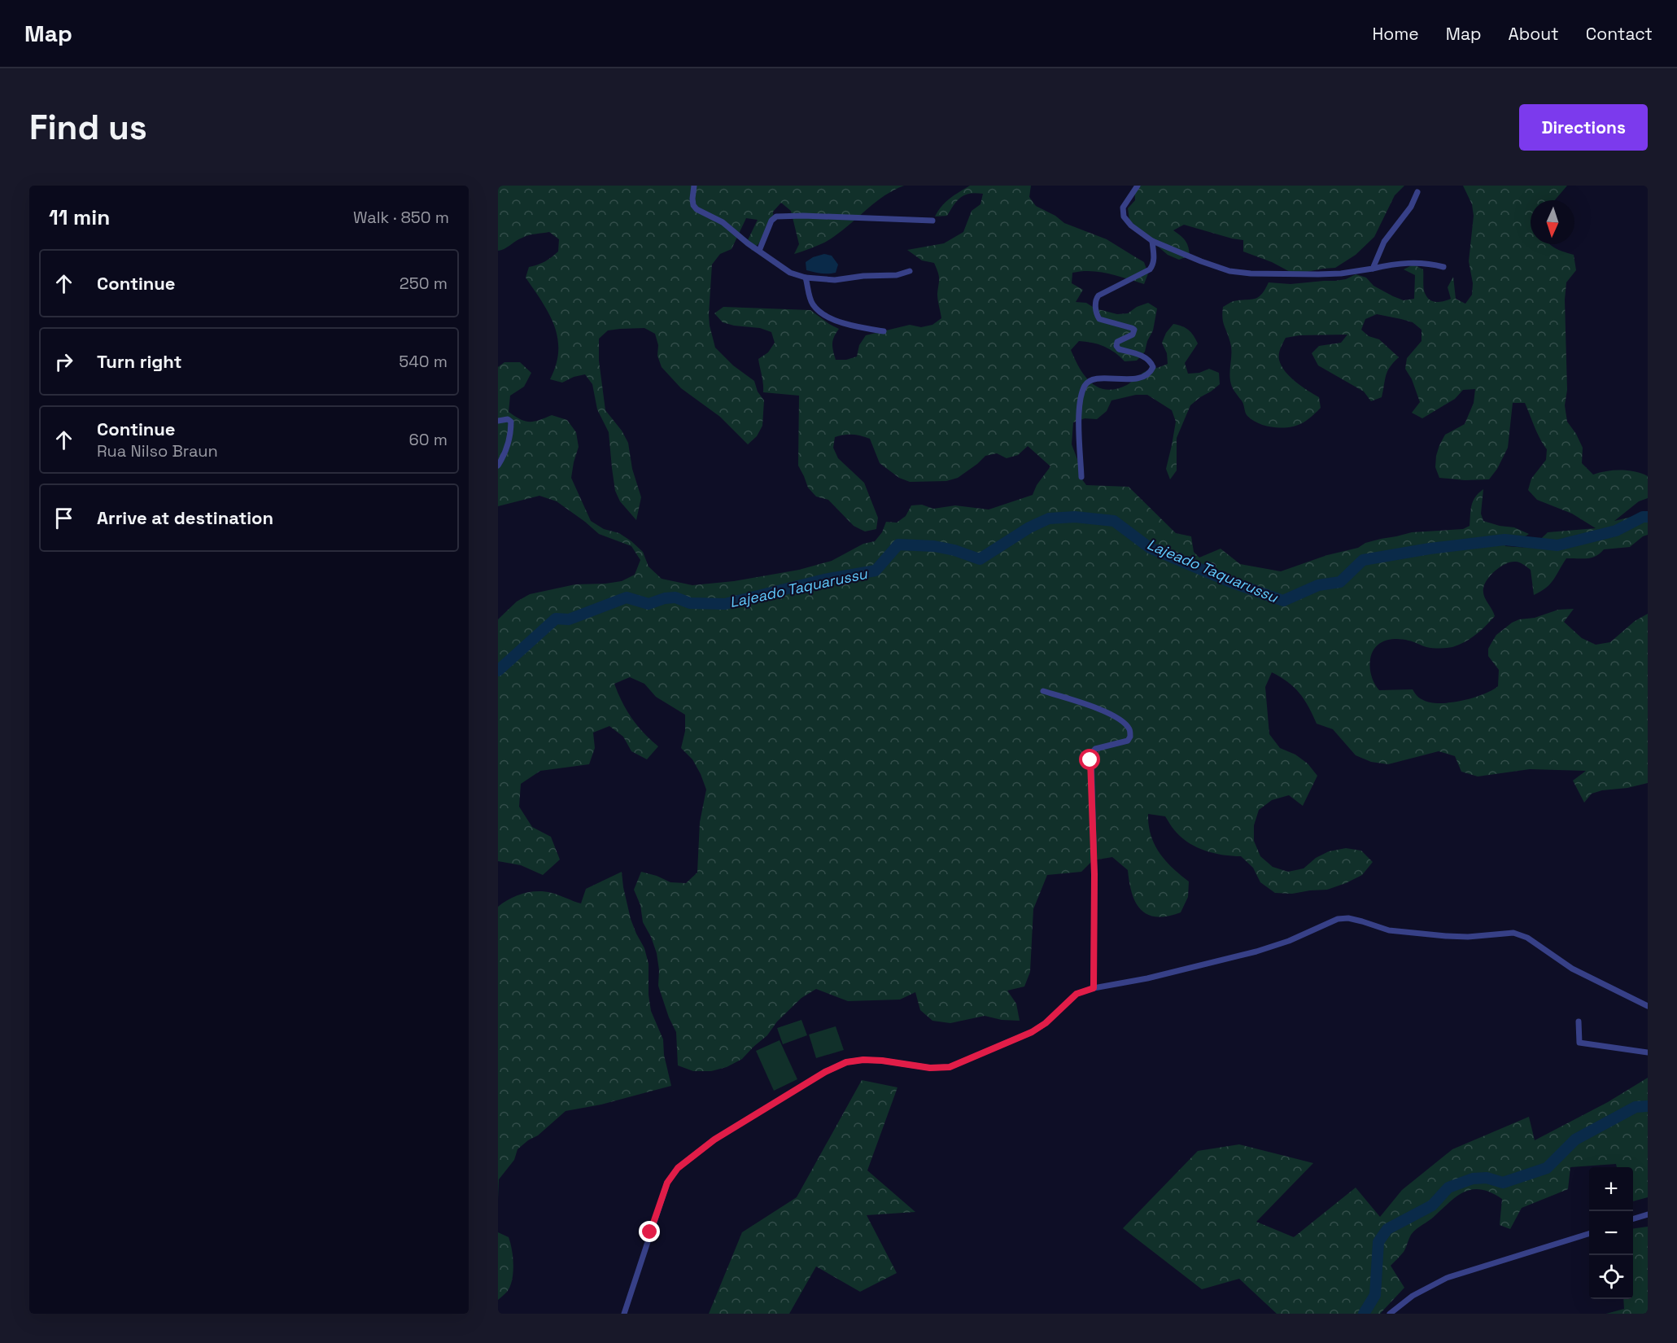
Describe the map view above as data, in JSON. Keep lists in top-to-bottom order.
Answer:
{
  "water": ["Lajeado Taquarussu"],
  "north": "bottom",
  "page": {
    "header": "Map",
    "nav": [
      "Home",
      "Map",
      "About",
      "Contact"
    ],
    "buttons": "Directions",
    "title": "Find us",
    "heading": ["11 min", "Walk · 850 m"],
    "list": [
      ["Continue", "250 m"],
      ["Turn right", "540 m"],
      ["Continue", "Rua Nilso Braun", "60 m"],
      "Arrive at destination"
    ],
    "map_buttons": ["+", "−"]
  }
}
